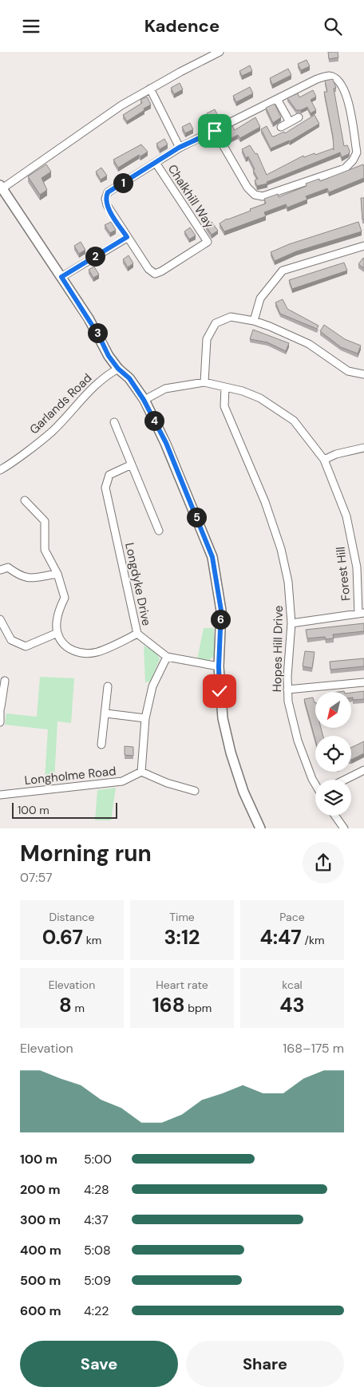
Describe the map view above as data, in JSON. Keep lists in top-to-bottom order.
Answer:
{
  "streets": {
    "street": [
      "Chalkhill Way",
      "Garlands Road",
      "Forest Hill",
      "Longdyke Drive",
      "Hopes Hill Drive",
      "Longholme Road"
    ]
  },
  "crossings": [
    ["Forest Hill", "Hopes Hill Drive"]
  ],
  "scale_bar": "100 m",
  "north": "bottom left",
  "page": {
    "header": "Kadence",
    "pins": [
      "1",
      "2",
      "3",
      "4",
      "5",
      "6"
    ],
    "scale": "100 m",
    "heading": ["Morning run", "07:57"],
    "stats": [
      ["Distance", "0.67 km"],
      ["Time", "3:12"],
      ["Pace", "4:47 /km"],
      ["Elevation", "8 m"],
      ["Heart rate", "168 bpm"],
      ["kcal", "43"]
    ],
    "chart": ["Elevation", "168–175 m"],
    "list": [
      {
        "name": "100 m",
        "note": "5:00"
      },
      {
        "name": "200 m",
        "note": "4:28"
      },
      {
        "name": "300 m",
        "note": "4:37"
      },
      {
        "name": "400 m",
        "note": "5:08"
      },
      {
        "name": "500 m",
        "note": "5:09"
      },
      {
        "name": "600 m",
        "note": "4:22"
      }
    ],
    "buttons": ["Save", "Share"]
  }
}
